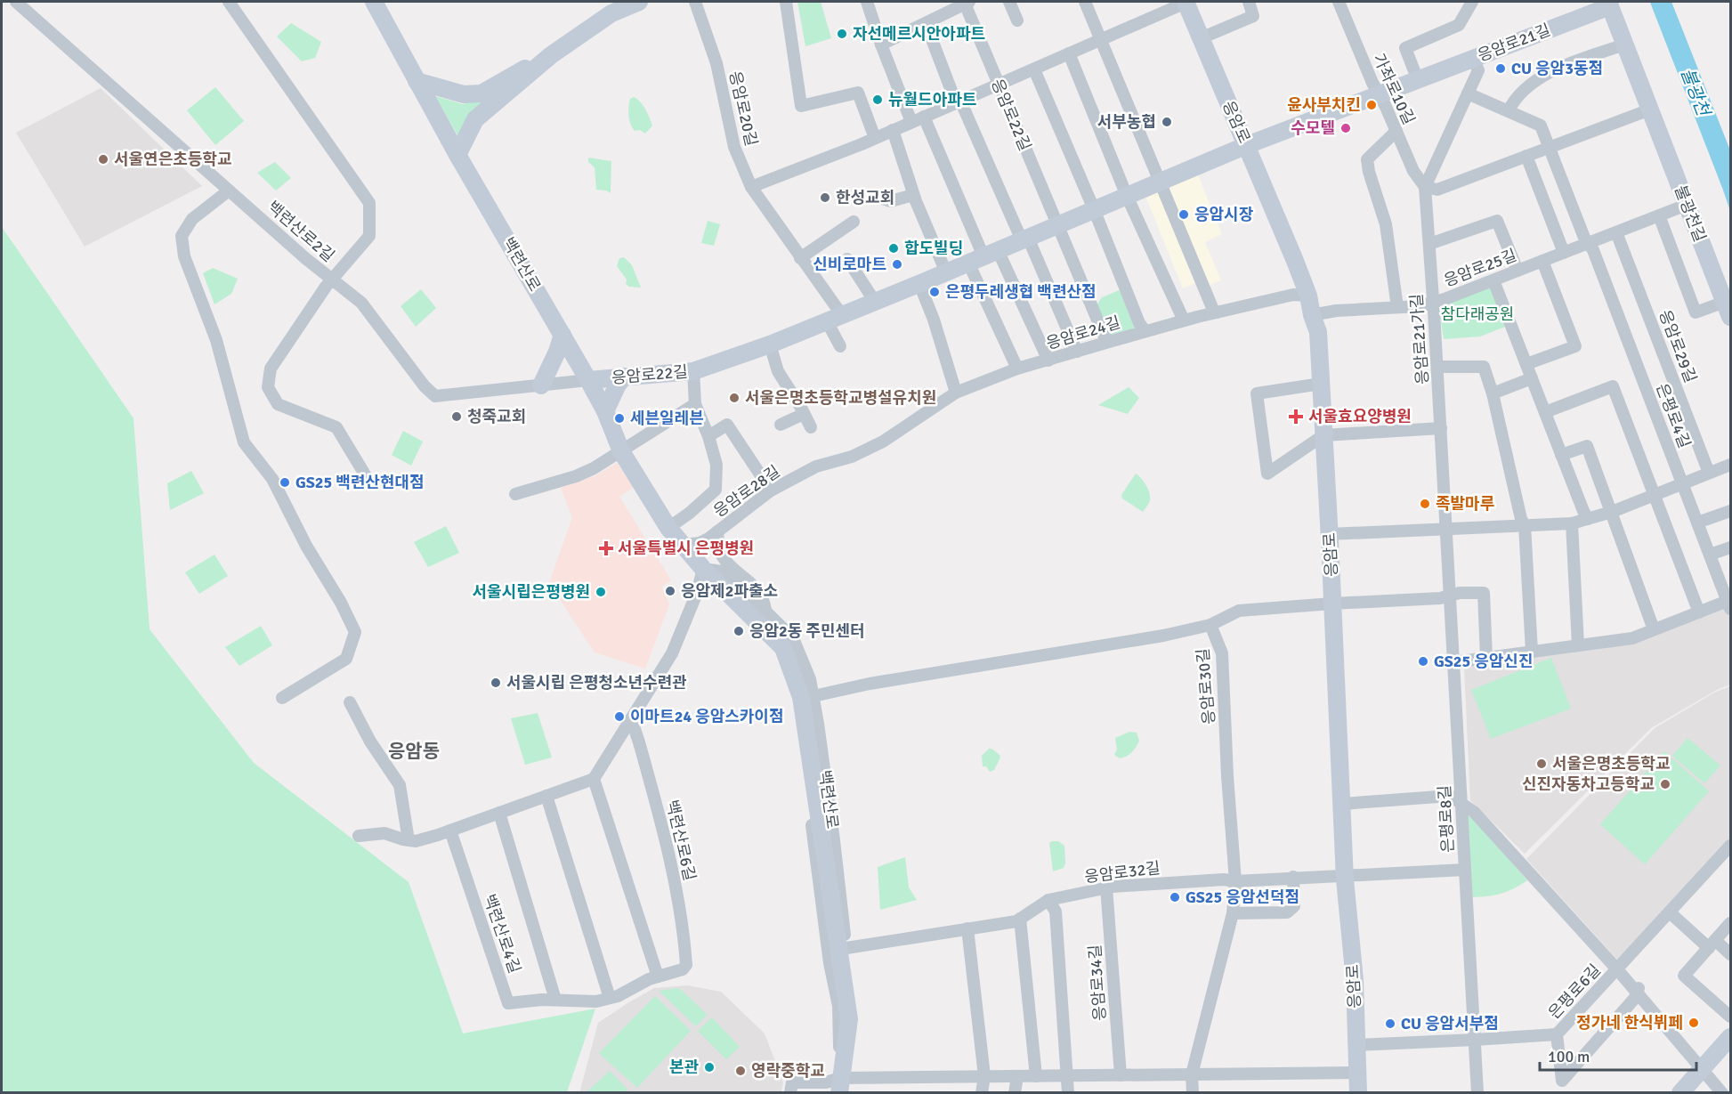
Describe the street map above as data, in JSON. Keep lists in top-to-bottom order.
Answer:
{
  "streets": {
    "main road": [
      "응암로21길",
      "응암로22길",
      "응암로",
      "불광천길",
      "백련산로"
    ],
    "street": [
      "가좌로10길",
      "응암로20길",
      "백련산로2길",
      "응암로25길",
      "응암로24길",
      "응암로21가길",
      "응암로29길",
      "은평로4길",
      "응암로28길",
      "응암로30길",
      "은평로8길",
      "백련산로6길",
      "응암로32길",
      "백련산로4길",
      "응암로34길",
      "은평로6길"
    ]
  },
  "crossings": [
    ["응암로21길", "가좌로10길"],
    ["응암로21길", "응암로22길"],
    ["응암로21길", "응암로"],
    ["응암로21길", "불광천길"],
    ["응암로21길", "응암로21가길"],
    ["가좌로10길", "응암로21가길"],
    ["응암로22길", "응암로"],
    ["응암로22길", "백련산로2길"],
    ["응암로22길", "백련산로"],
    ["응암로22길", "응암로24길"],
    ["응암로", "응암로25길"],
    ["응암로", "응암로24길"],
    ["응암로", "응암로30길"],
    ["응암로", "응암로32길"],
    ["응암로", "은평로6길"],
    ["불광천길", "응암로25길"],
    ["백련산로2길", "백련산로"],
    ["백련산로", "응암로28길"],
    ["백련산로", "응암로32길"],
    ["응암로25길", "응암로21가길"],
    ["응암로25길", "응암로29길"],
    ["응암로25길", "은평로4길"],
    ["응암로24길", "응암로28길"],
    ["응암로21가길", "은평로8길"],
    ["은평로4길", "은평로8길"],
    ["응암로30길", "은평로8길"],
    ["응암로30길", "응암로32길"],
    ["은평로8길", "응암로32길"],
    ["은평로8길", "은평로6길"],
    ["백련산로6길", "백련산로4길"],
    ["응암로32길", "응암로34길"]
  ],
  "districts": ["응암동"],
  "water": ["불광천"],
  "parks": ["참다래공원"],
  "places": {
    "other": [
      "자선메르시안아파트",
      "CU 응암3동점",
      "뉴월드아파트",
      "윤사부치킨",
      "서부농협",
      "수모텔",
      "서울연은초등학교",
      "한성교회",
      "응암시장",
      "합도빌딩",
      "신비로마트",
      "은평두레생협 백련산점",
      "서울은명초등학교병설유치원",
      "청죽교회",
      "세븐일레븐",
      "GS25 백련산현대점",
      "족발마루",
      "응암제2파출소",
      "서울시립은평병원",
      "응암2동 주민센터",
      "GS25 응암신진",
      "서울시립 은평청소년수련관",
      "이마트24 응암스카이점",
      "서울은명초등학교",
      "신진자동차고등학교",
      "GS25 응암선덕점",
      "정가네 한식뷔페",
      "CU 응암서부점",
      "본관",
      "영락중학교"
    ],
    "health": ["서울효요양병원", "서울특별시 은평병원"]
  },
  "scale_bar": "100 m"
}
